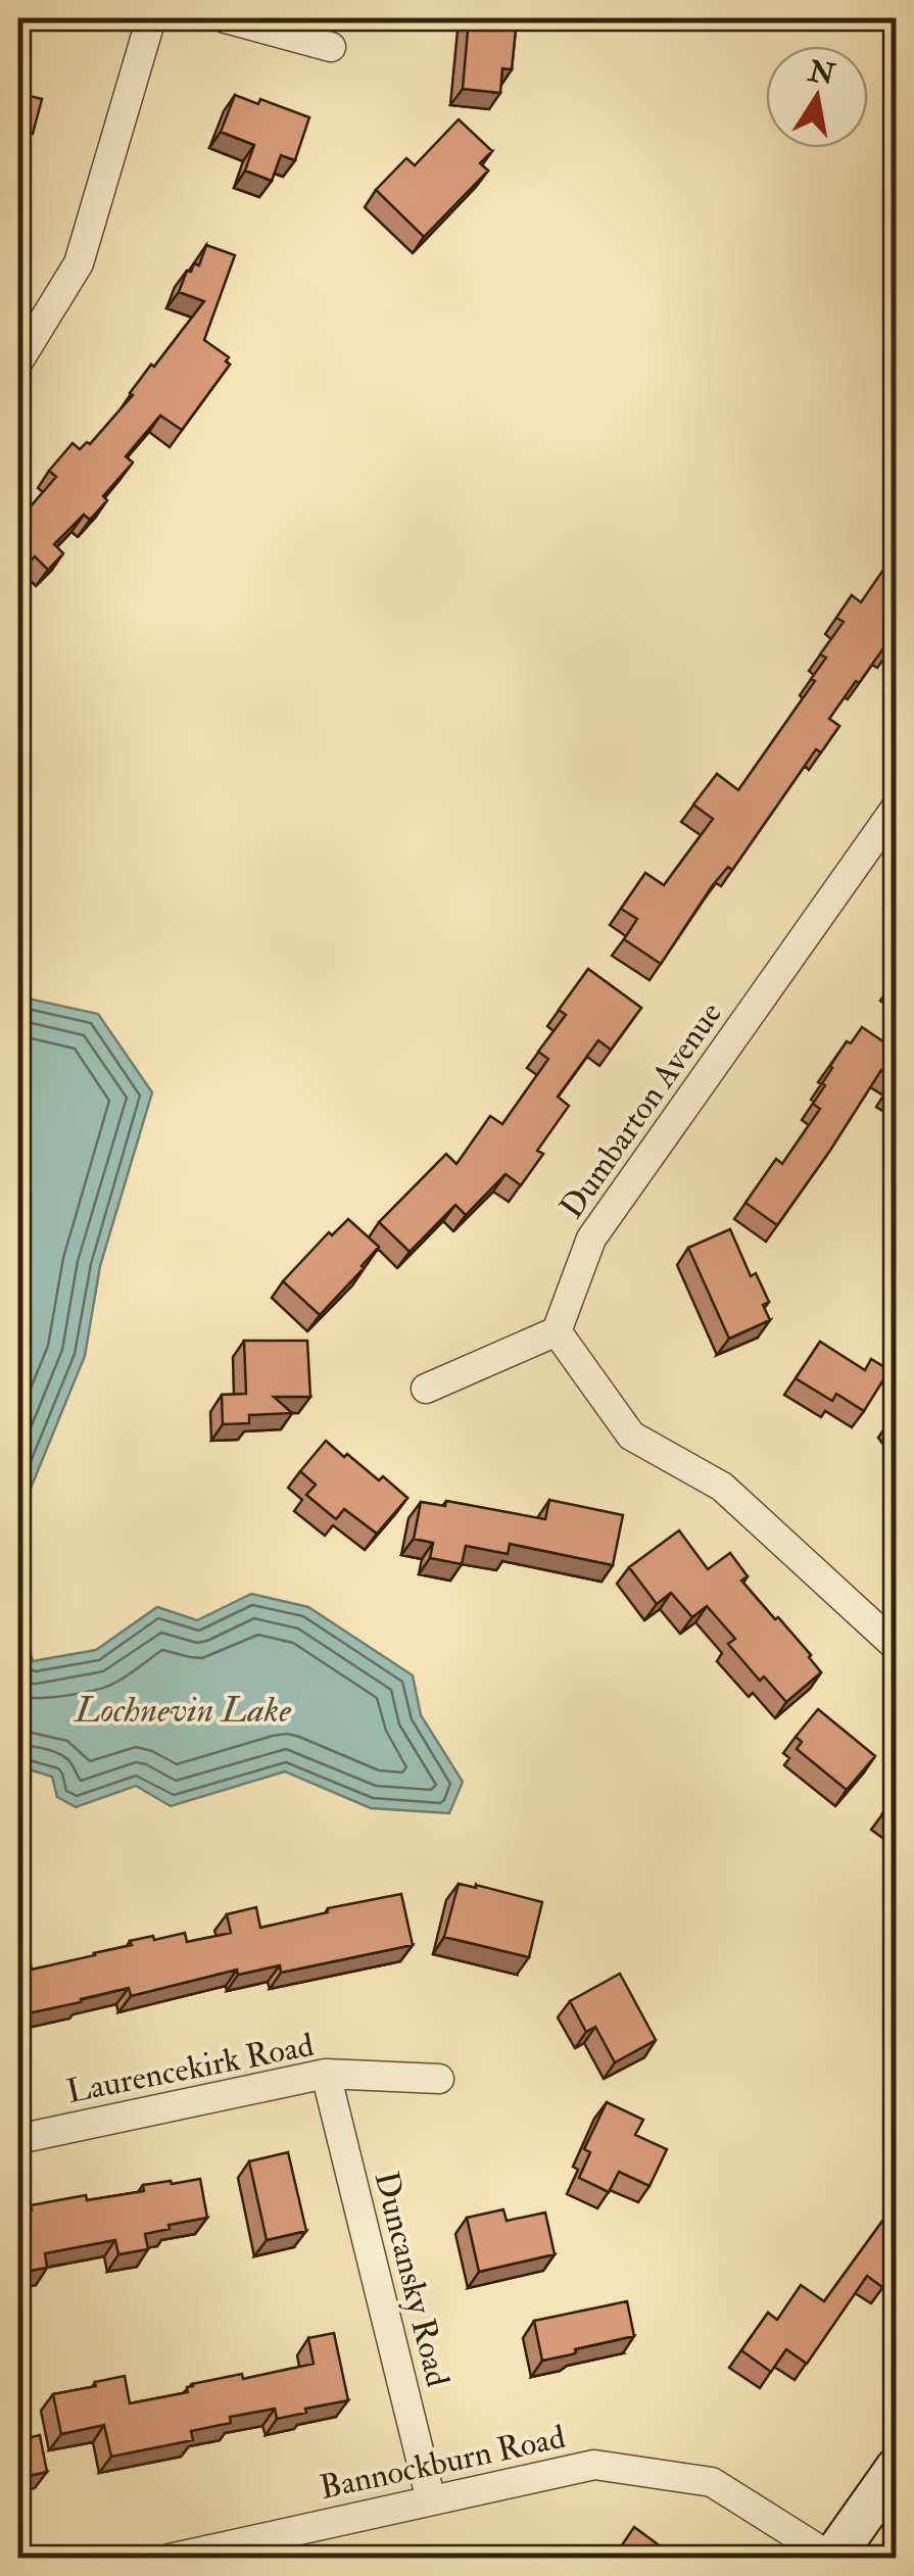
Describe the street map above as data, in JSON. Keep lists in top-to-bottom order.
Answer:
{
  "streets": {
    "street": [
      "Dumbarton Avenue",
      "Laurencekirk Road",
      "Duncansky Road",
      "Bannockburn Road"
    ]
  },
  "crossings": [
    ["Laurencekirk Road", "Duncansky Road"],
    ["Duncansky Road", "Bannockburn Road"]
  ],
  "water": ["Lochnevin Lake"],
  "north": "top"
}
